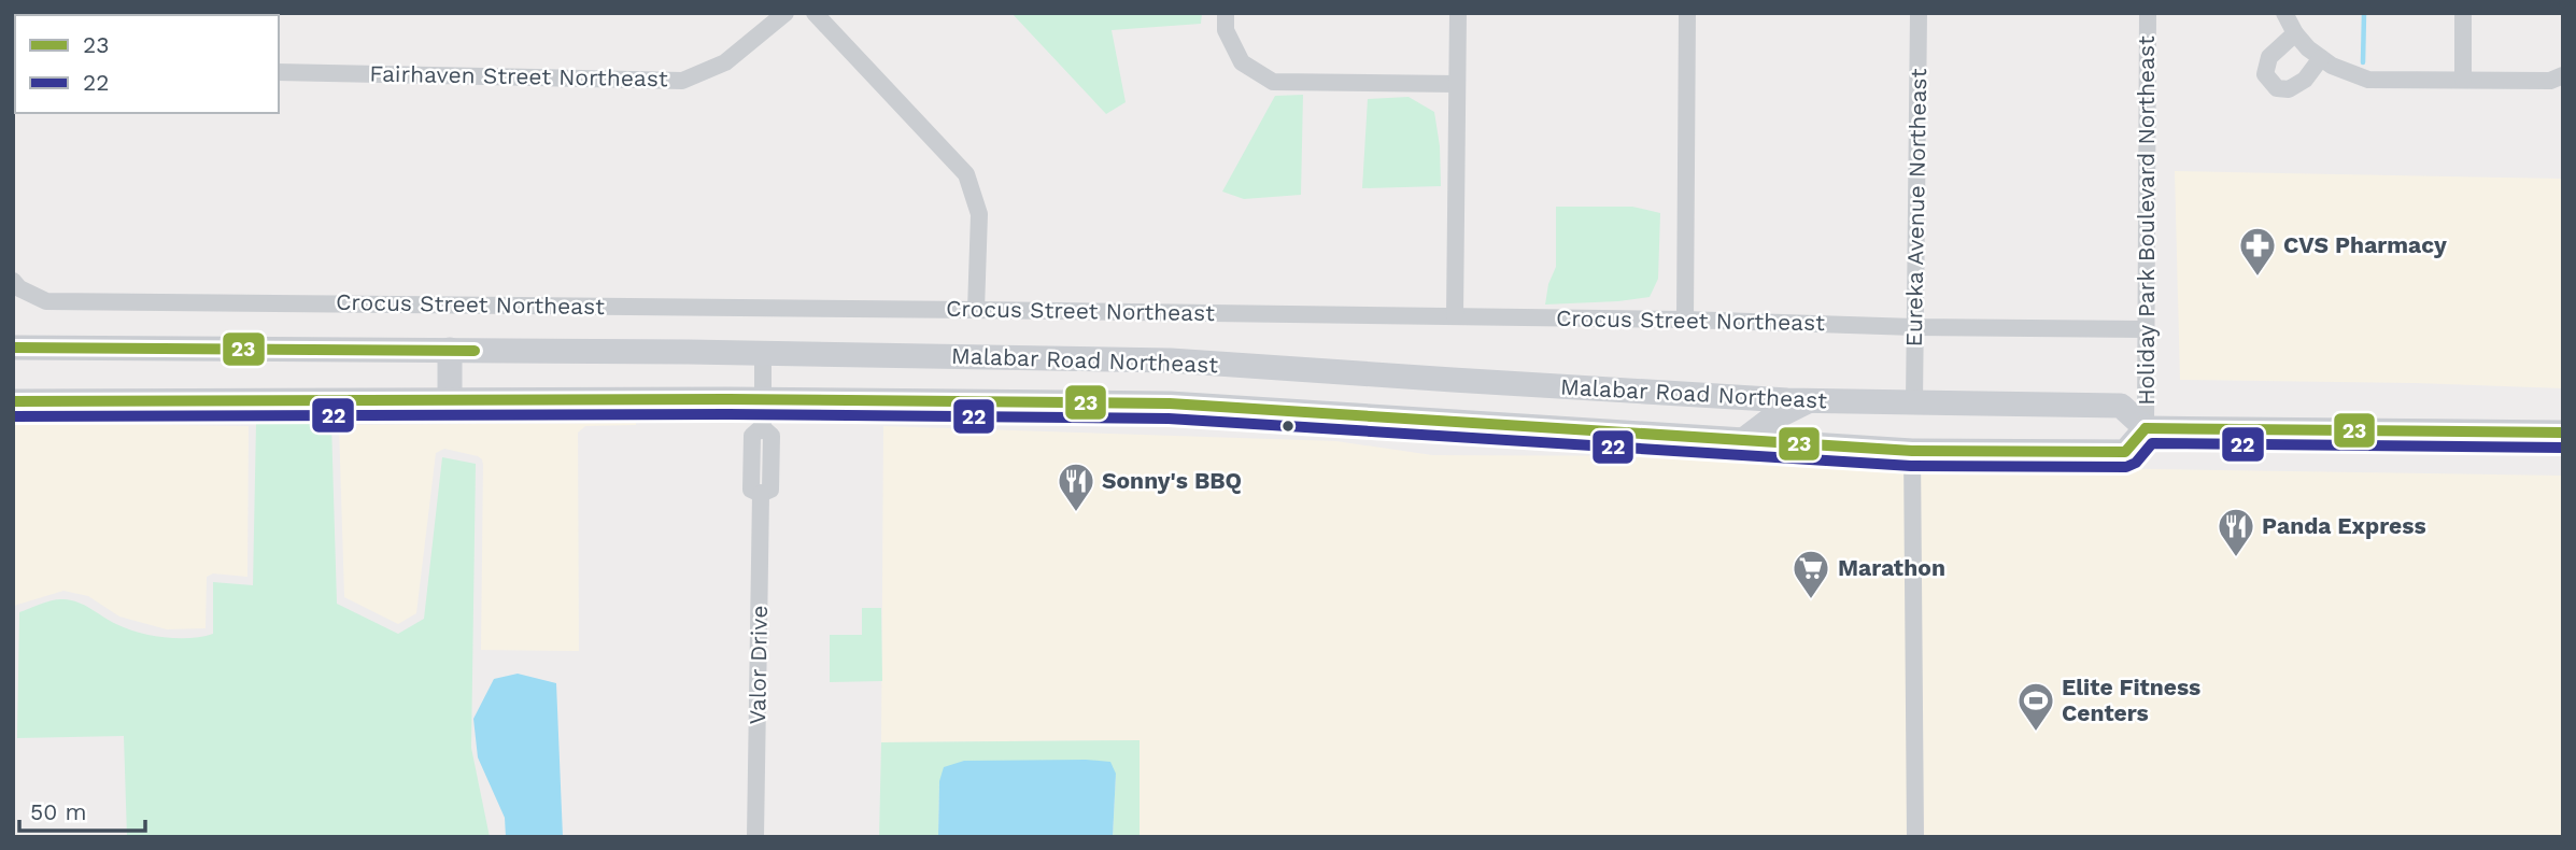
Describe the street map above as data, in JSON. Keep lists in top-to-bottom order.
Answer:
{
  "streets": {
    "main road": ["Malabar Road Northeast"],
    "street": [
      "Fairhaven Street Northeast",
      "Eureka Avenue Northeast",
      "Holiday Park Boulevard Northeast",
      "Crocus Street Northeast",
      "Valor Drive"
    ]
  },
  "crossings": [
    ["Eureka Avenue Northeast", "Crocus Street Northeast"],
    ["Eureka Avenue Northeast", "Malabar Road Northeast"],
    ["Holiday Park Boulevard Northeast", "Crocus Street Northeast"],
    ["Holiday Park Boulevard Northeast", "Malabar Road Northeast"],
    ["Malabar Road Northeast", "Valor Drive"]
  ],
  "places": {
    "pharmacy": ["CVS Pharmacy"],
    "restaurant": ["Sonny's BBQ", "Panda Express"],
    "supermarket": ["Marathon"],
    "sports": ["Elite Fitness Centers"]
  },
  "lines": ["transit line 23", "transit line 22"],
  "legend": ["23", "22"],
  "scale_bar": "50 m"
}
